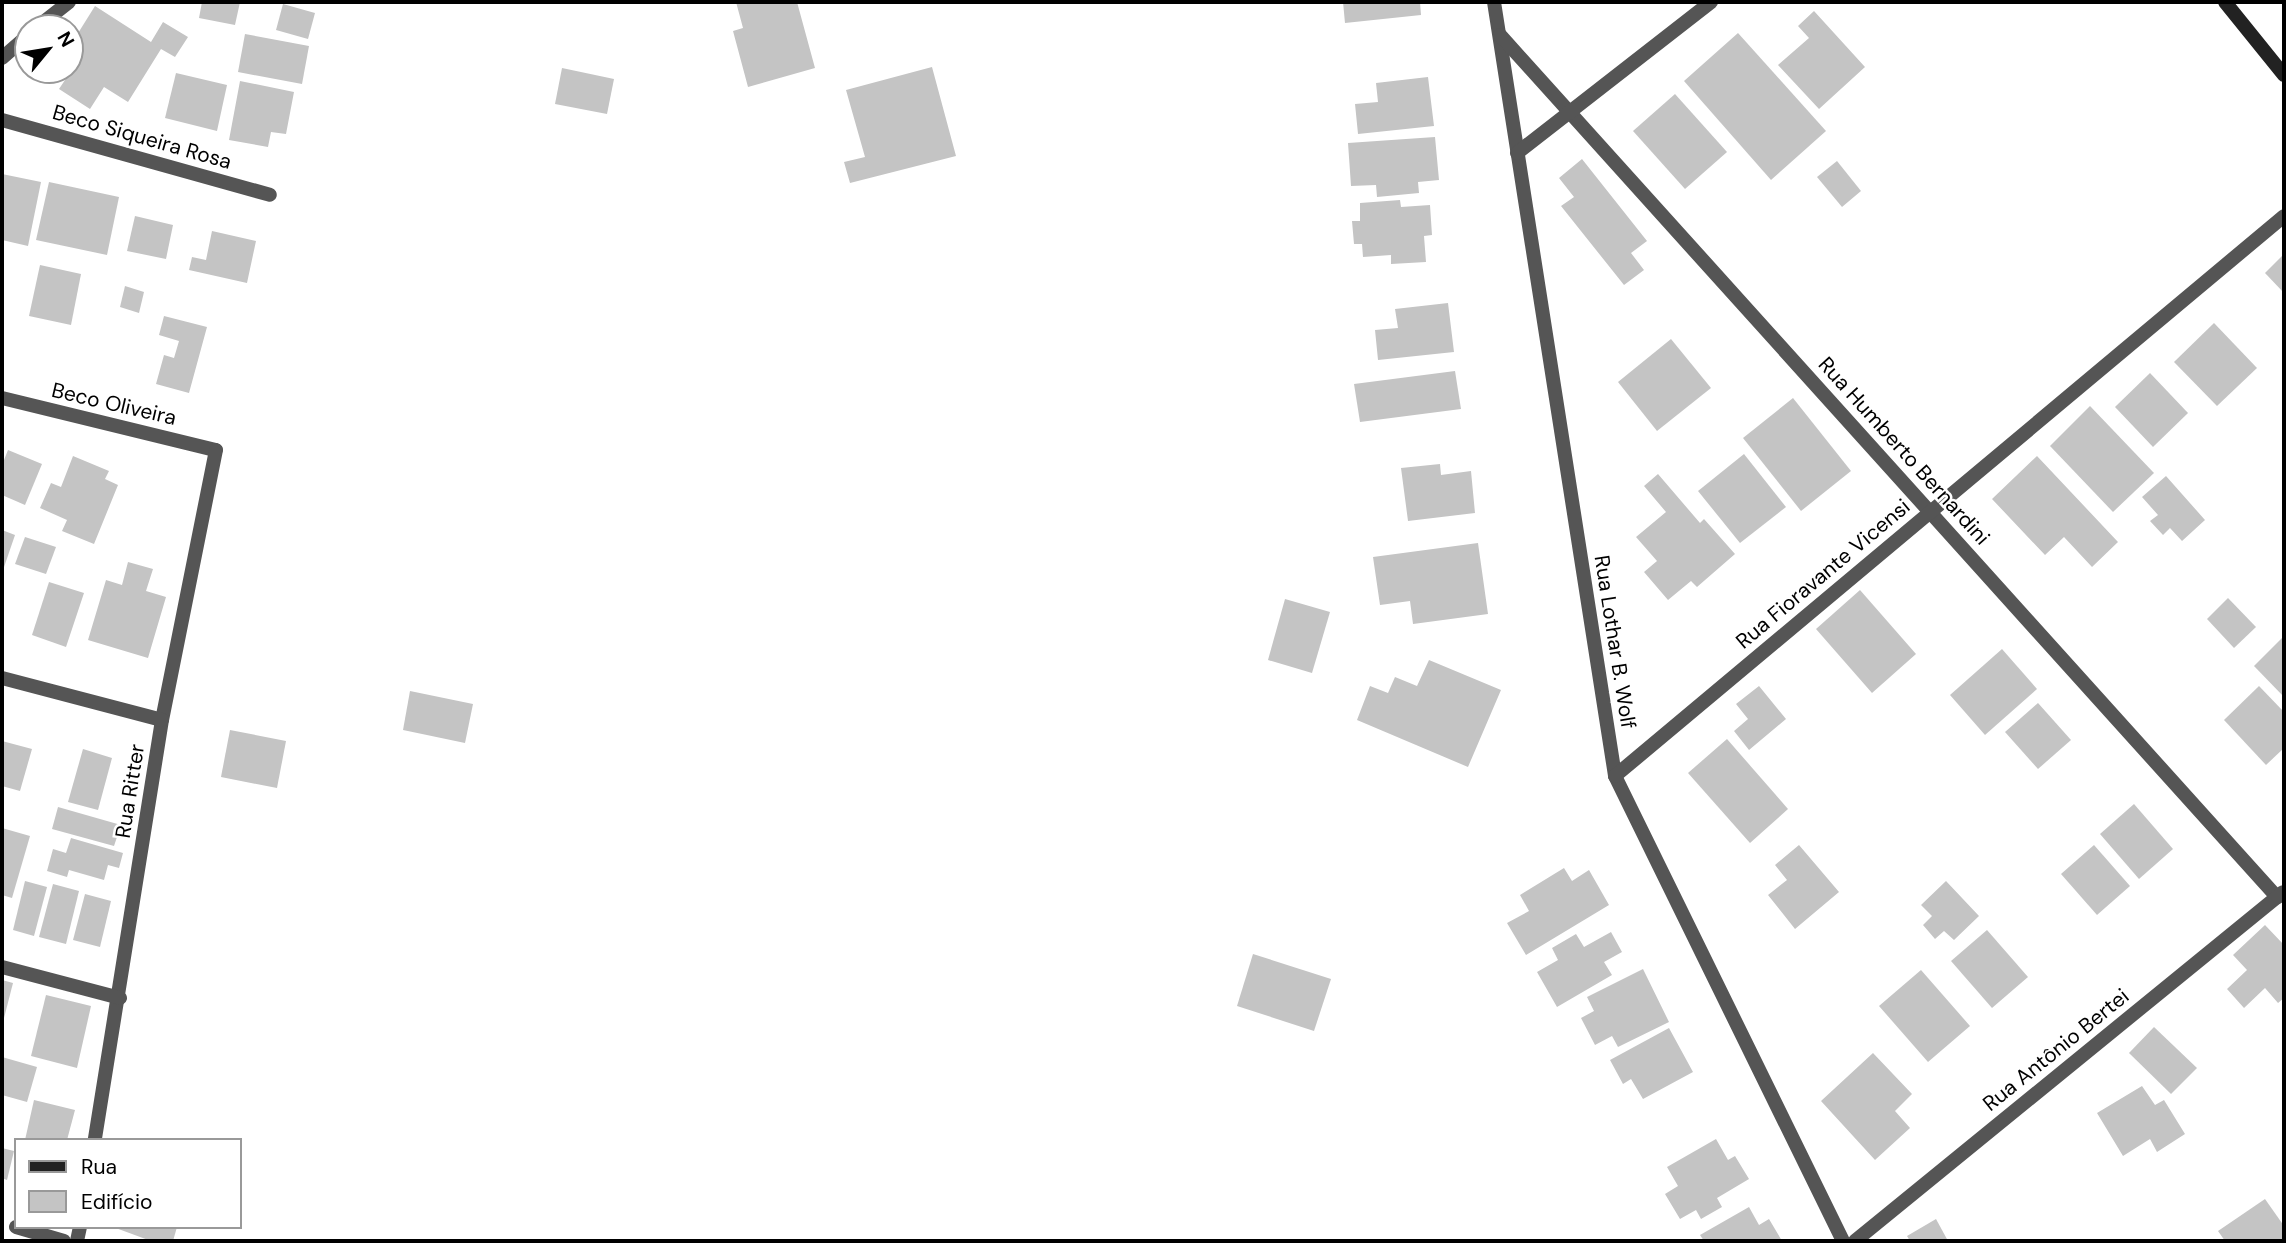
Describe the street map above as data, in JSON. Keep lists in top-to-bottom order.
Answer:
{
  "streets": {
    "street": [
      "Beco Siqueira Rosa",
      "Beco Oliveira",
      "Rua Humberto Bernardini",
      "Rua Fioravante Vicensi",
      "Rua Lothar B. Wolf",
      "Rua Ritter",
      "Rua Antônio Bertei"
    ]
  },
  "crossings": [
    ["Beco Oliveira", "Rua Ritter"],
    ["Rua Humberto Bernardini", "Rua Fioravante Vicensi"],
    ["Rua Humberto Bernardini", "Rua Lothar B. Wolf"],
    ["Rua Humberto Bernardini", "Rua Antônio Bertei"],
    ["Rua Fioravante Vicensi", "Rua Lothar B. Wolf"]
  ],
  "legend": ["Rua", "Edifício"],
  "north": "top right"
}
